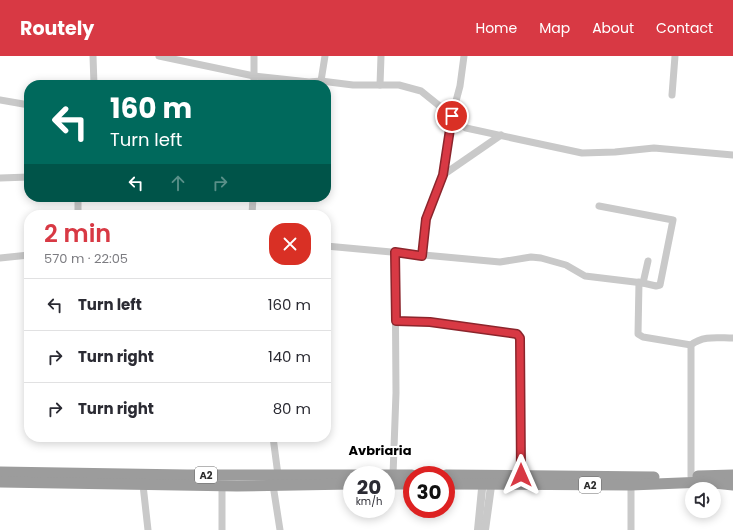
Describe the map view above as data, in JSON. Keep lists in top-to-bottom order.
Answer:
{
  "streets": {
    "highway": ["A2"]
  },
  "districts": ["Avbriaria"],
  "page": {
    "header": "Routely",
    "nav": [
      "Home",
      "Map",
      "About",
      "Contact"
    ],
    "turn": ["160 m", "Turn left"],
    "heading": ["2 min", "570 m · 22:05"],
    "list": [
      {
        "name": "Turn left",
        "value": "160 m"
      },
      {
        "name": "Turn right",
        "value": "140 m"
      },
      {
        "name": "Turn right",
        "value": "80 m"
      }
    ],
    "speed": "20 km/h",
    "limit": "30"
  }
}
